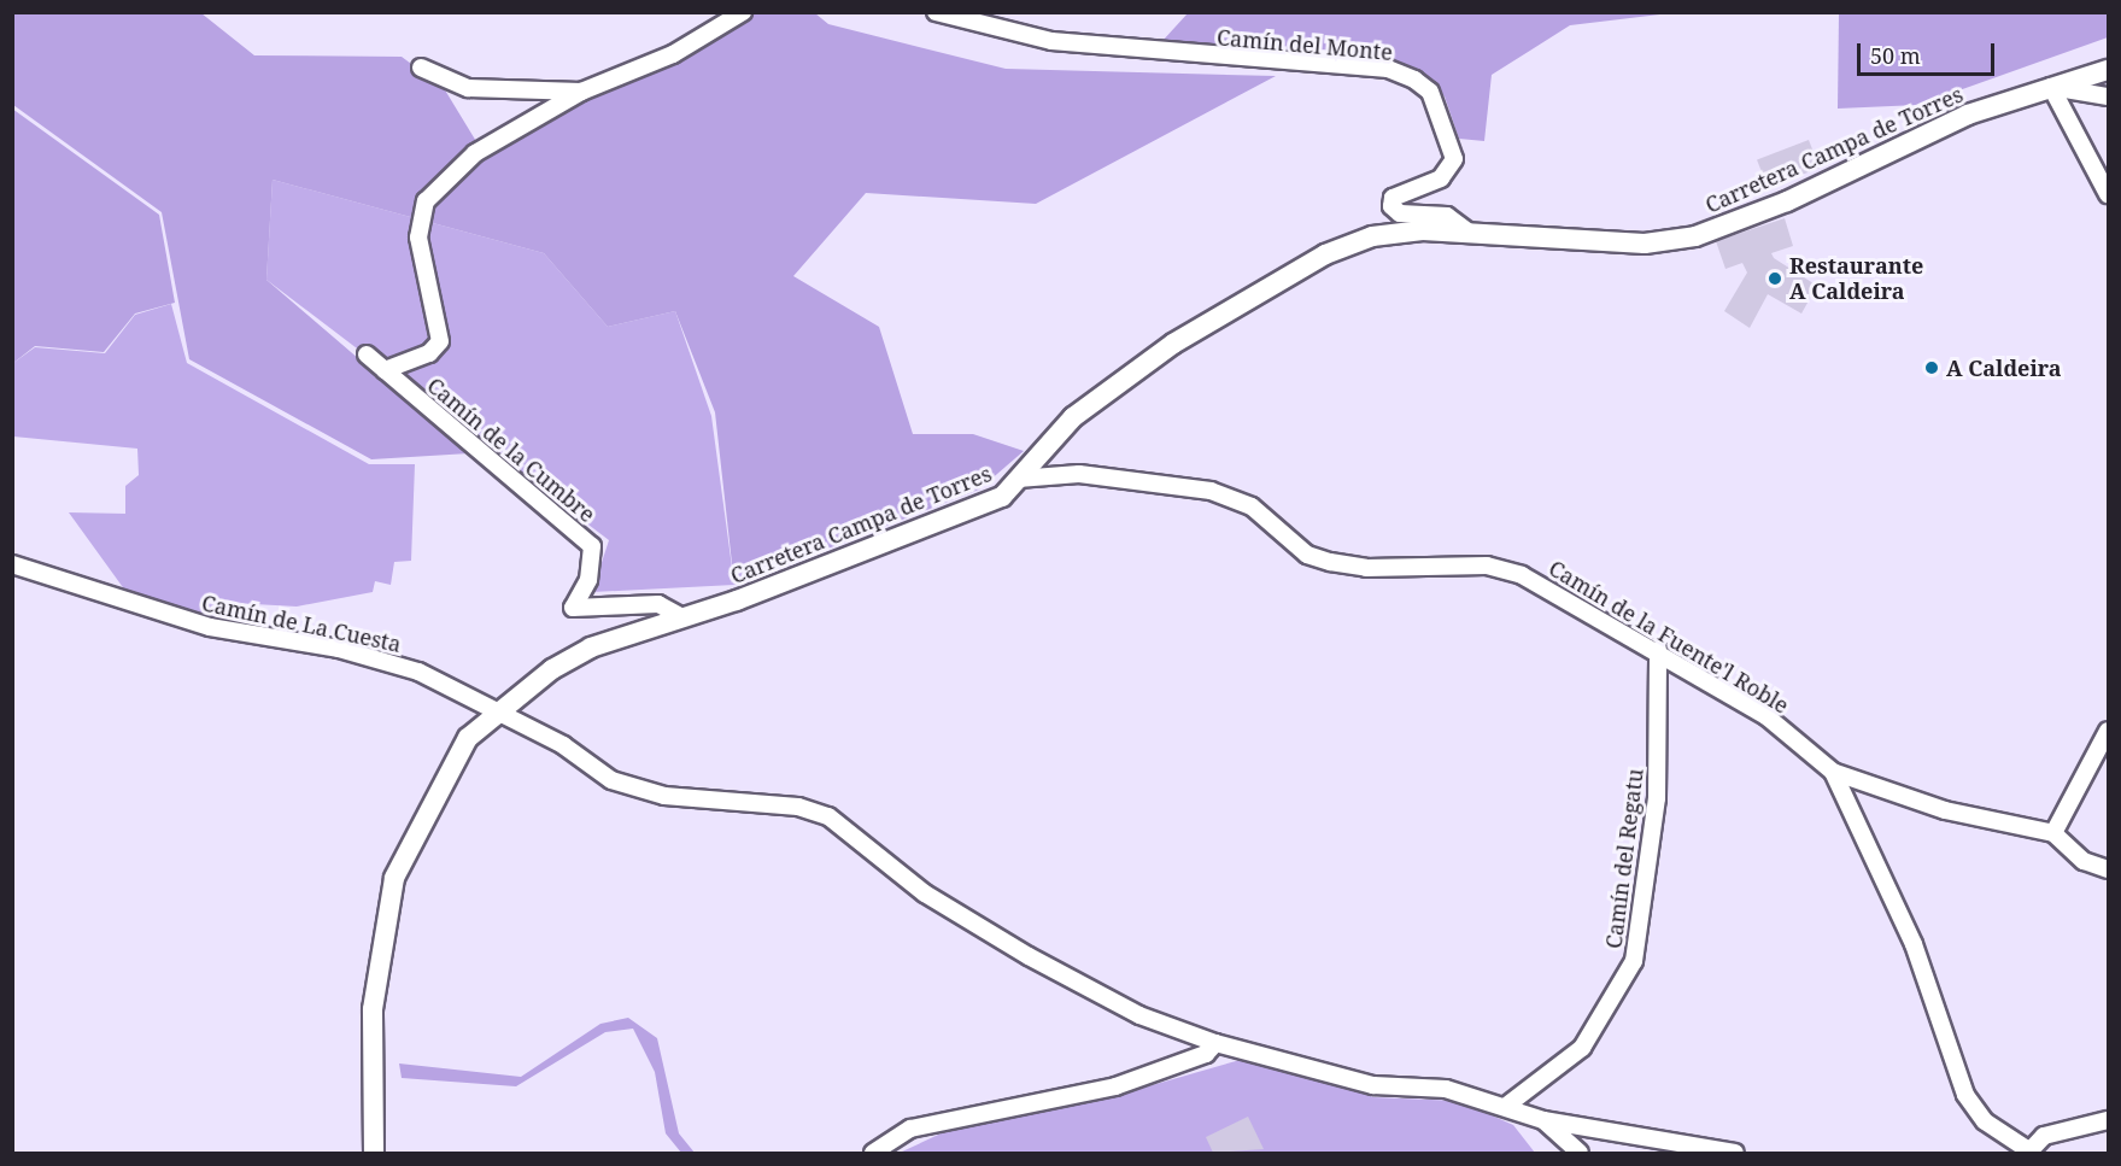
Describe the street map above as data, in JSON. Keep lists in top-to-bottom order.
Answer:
{
  "streets": {
    "street": [
      "Camín del Monte",
      "Carretera Campa de Torres",
      "Camín de la Cumbre",
      "Camín de La Cuesta",
      "Camín de la Fuente'l Roble",
      "Camín del Regatu"
    ]
  },
  "crossings": [
    ["Camín del Monte", "Carretera Campa de Torres"],
    ["Carretera Campa de Torres", "Camín de la Cumbre"],
    ["Carretera Campa de Torres", "Camín de La Cuesta"],
    ["Carretera Campa de Torres", "Camín de la Fuente'l Roble"],
    ["Camín de La Cuesta", "Camín del Regatu"],
    ["Camín de la Fuente'l Roble", "Camín del Regatu"]
  ],
  "places": ["Restaurante A Caldeira", "A Caldeira"],
  "scale_bar": "50 m"
}
